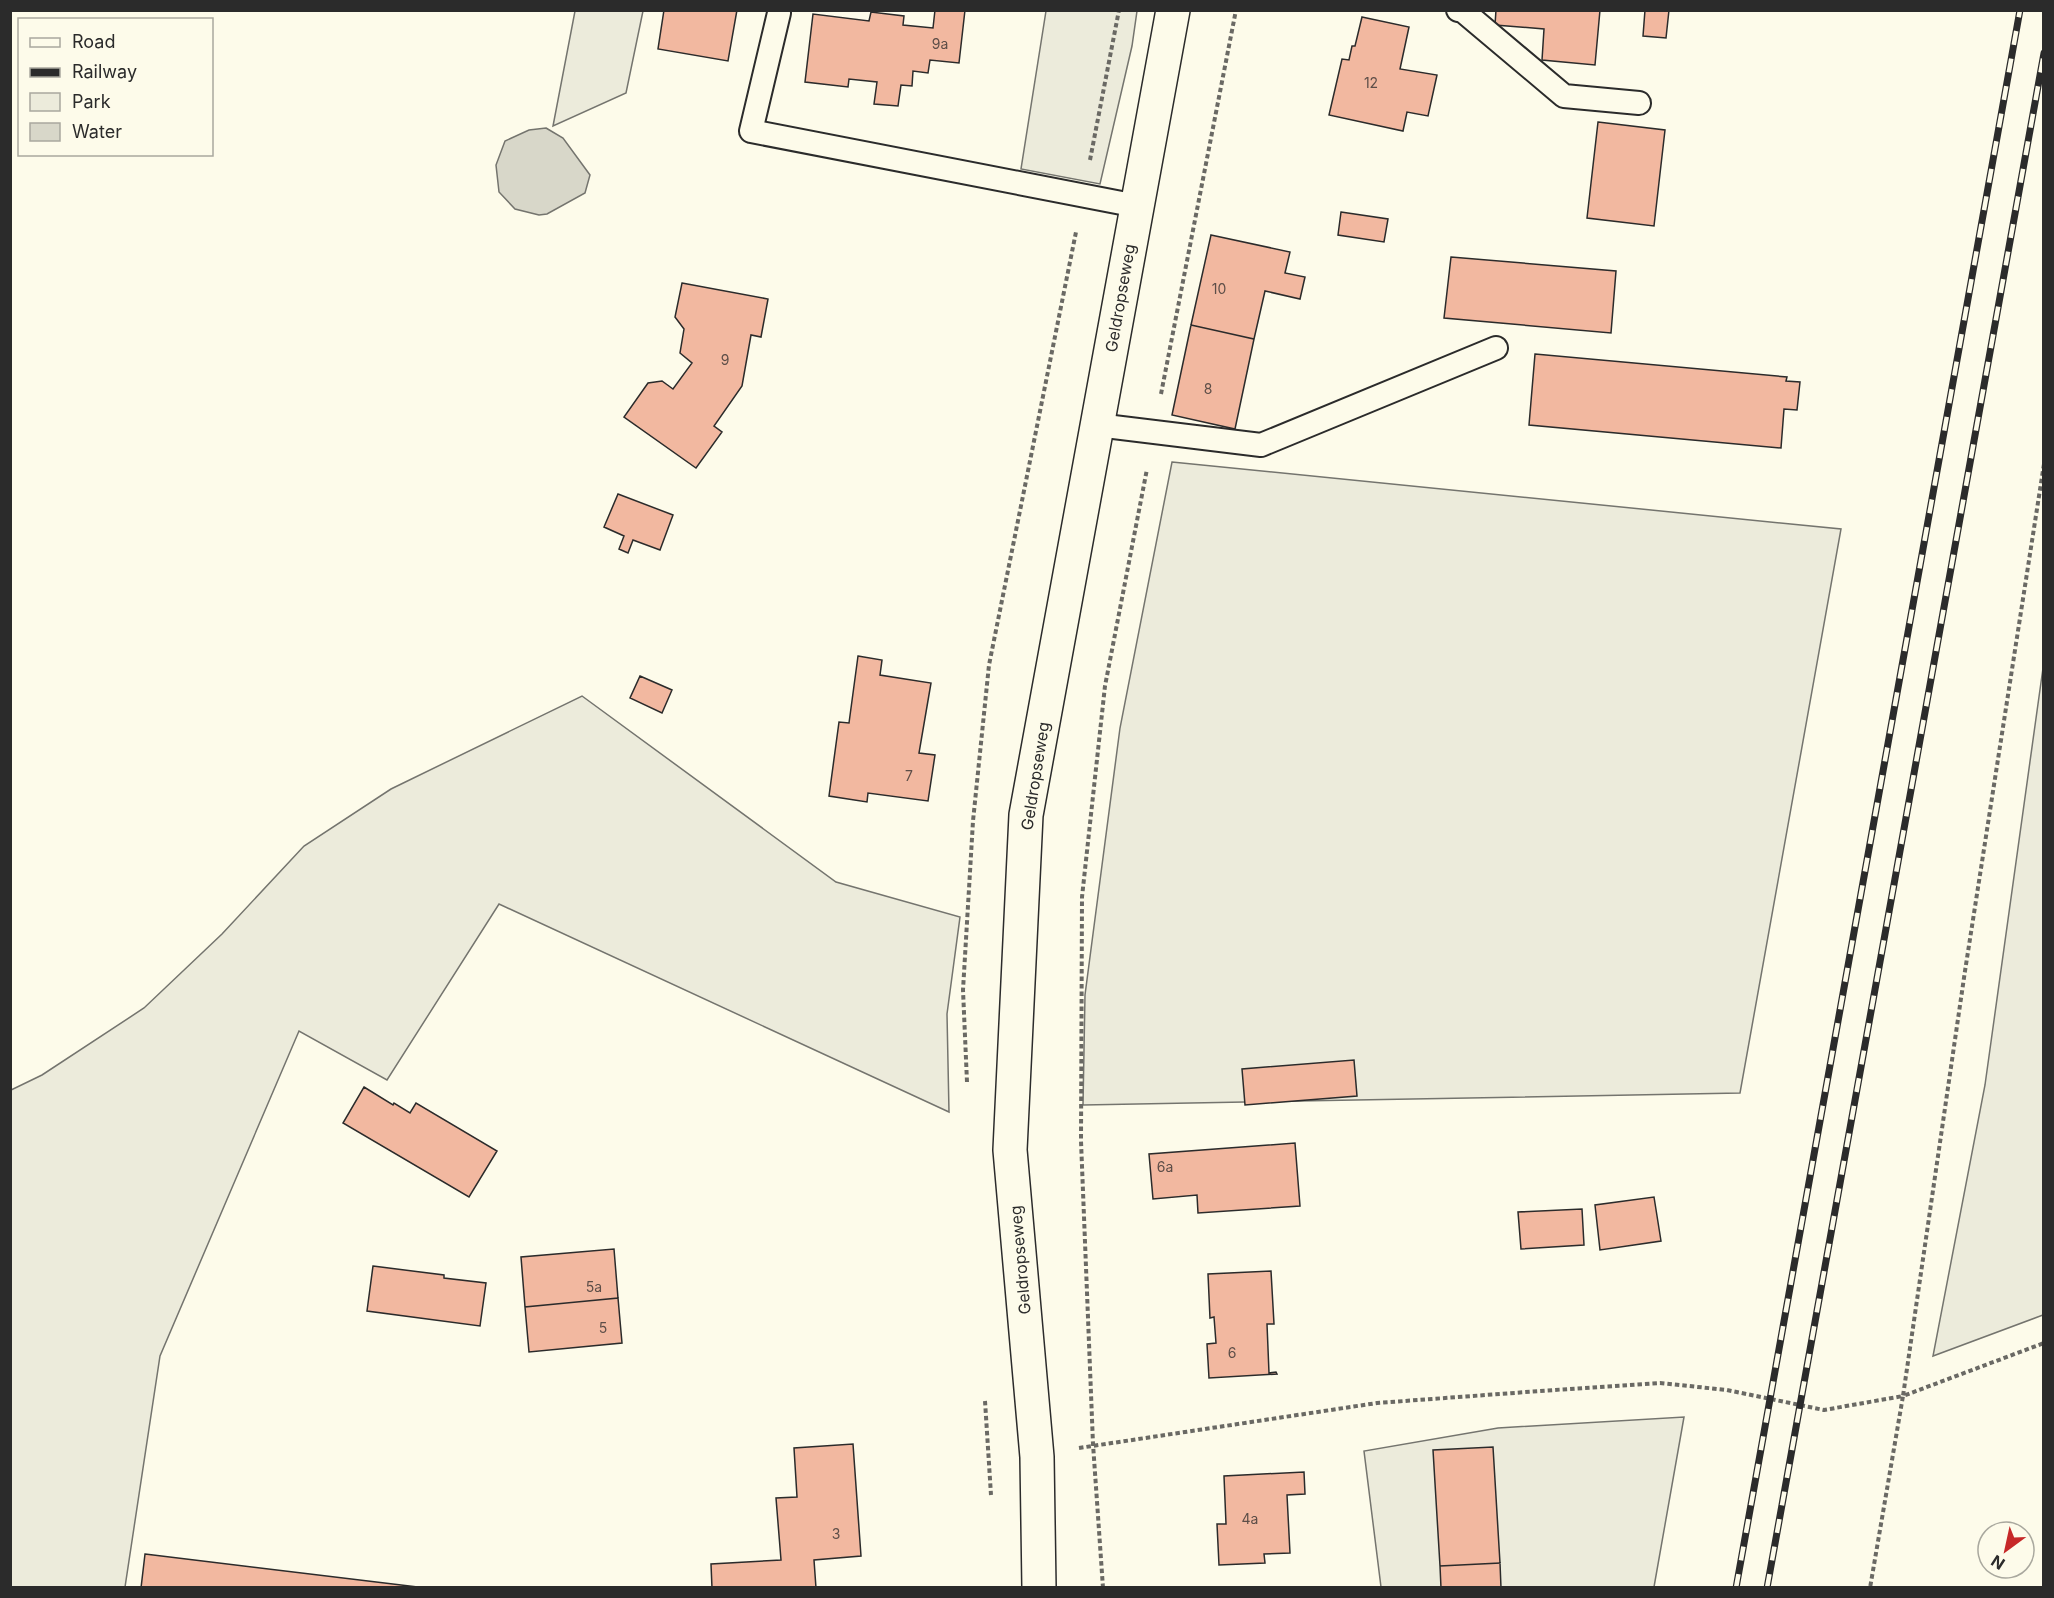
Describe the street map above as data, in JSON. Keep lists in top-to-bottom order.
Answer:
{
  "streets": {
    "main road": ["Geldropseweg"]
  },
  "house_numbers": [
    "9a",
    "12",
    "10",
    "9",
    "8",
    "7",
    "6a",
    "5a",
    "5",
    "6",
    "4a",
    "3"
  ],
  "legend": [
    "Road",
    "Railway",
    "Park",
    "Water"
  ],
  "north": "bottom left"
}
